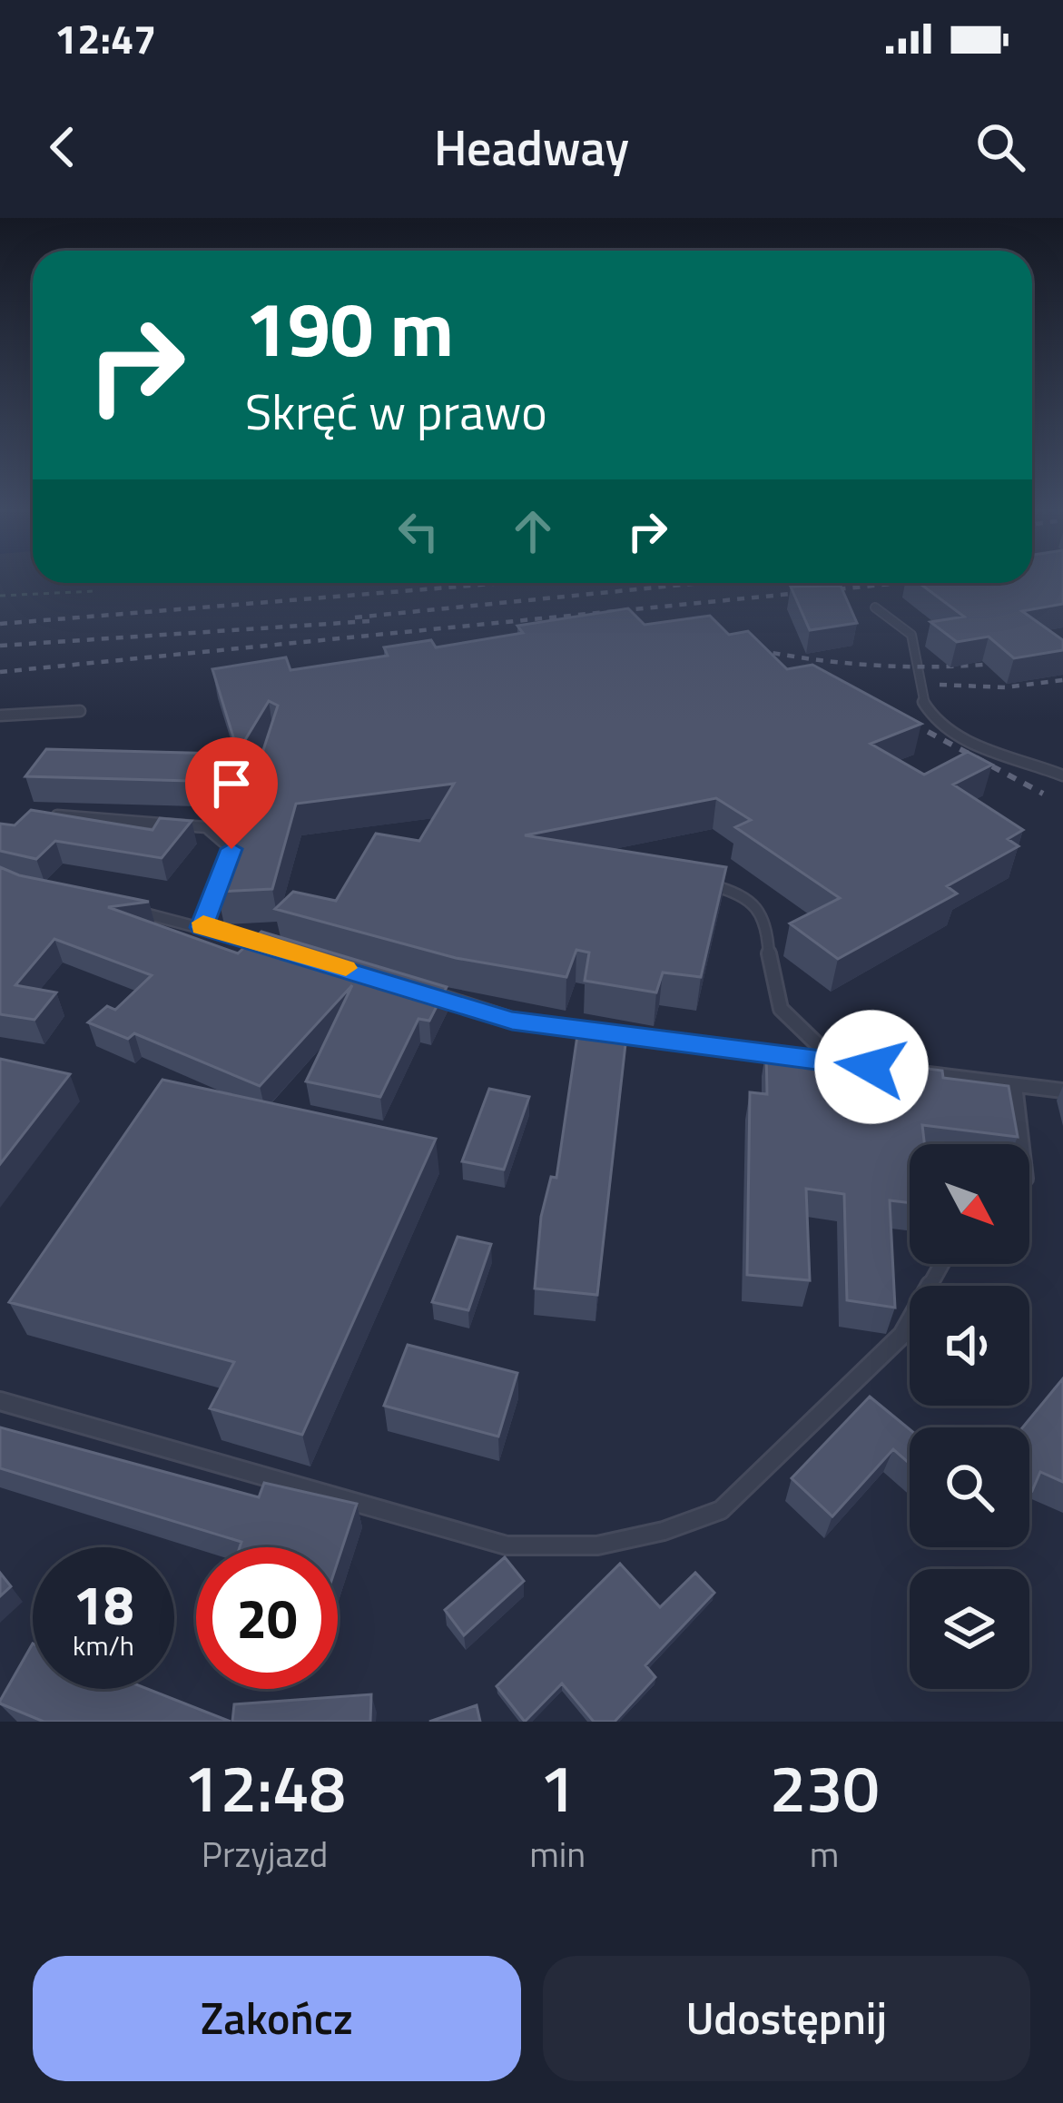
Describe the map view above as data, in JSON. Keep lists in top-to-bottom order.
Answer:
{
  "north": "bottom right",
  "page": {
    "status": "12:47",
    "header": "Headway",
    "turn": ["190 m", "Skręć w prawo"],
    "speed": "18 km/h",
    "limit": "20",
    "eta": [
      "12:48",
      "Przyjazd",
      "1",
      "min",
      "230",
      "m"
    ],
    "buttons": ["Zakończ", "Udostępnij"]
  }
}
